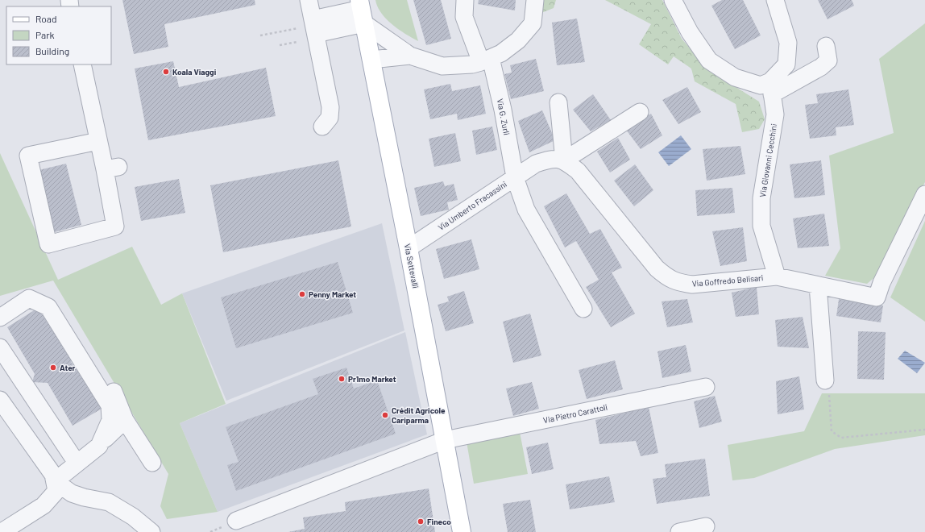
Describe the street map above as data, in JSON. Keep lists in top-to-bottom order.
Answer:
{
  "streets": {
    "main road": ["Via Settevalli"],
    "street": [
      "Via G. Zurli",
      "Via Giovanni Cecchini",
      "Via Umberto Fracassini",
      "Via Goffredo Belisari",
      "Via Pietro Carattoli"
    ]
  },
  "crossings": [
    ["Via G. Zurli", "Via Umberto Fracassini"],
    ["Via Giovanni Cecchini", "Via Goffredo Belisari"],
    ["Via Umberto Fracassini", "Via Settevalli"],
    ["Via Umberto Fracassini", "Via Goffredo Belisari"],
    ["Via Settevalli", "Via Pietro Carattoli"]
  ],
  "places": [
    "Koala Viaggi",
    "Penny Market",
    "Ater",
    "Pr1mo Market",
    "Crédit Agricole Cariparma",
    "Fineco"
  ],
  "legend": ["Road", "Park", "Building"]
}
